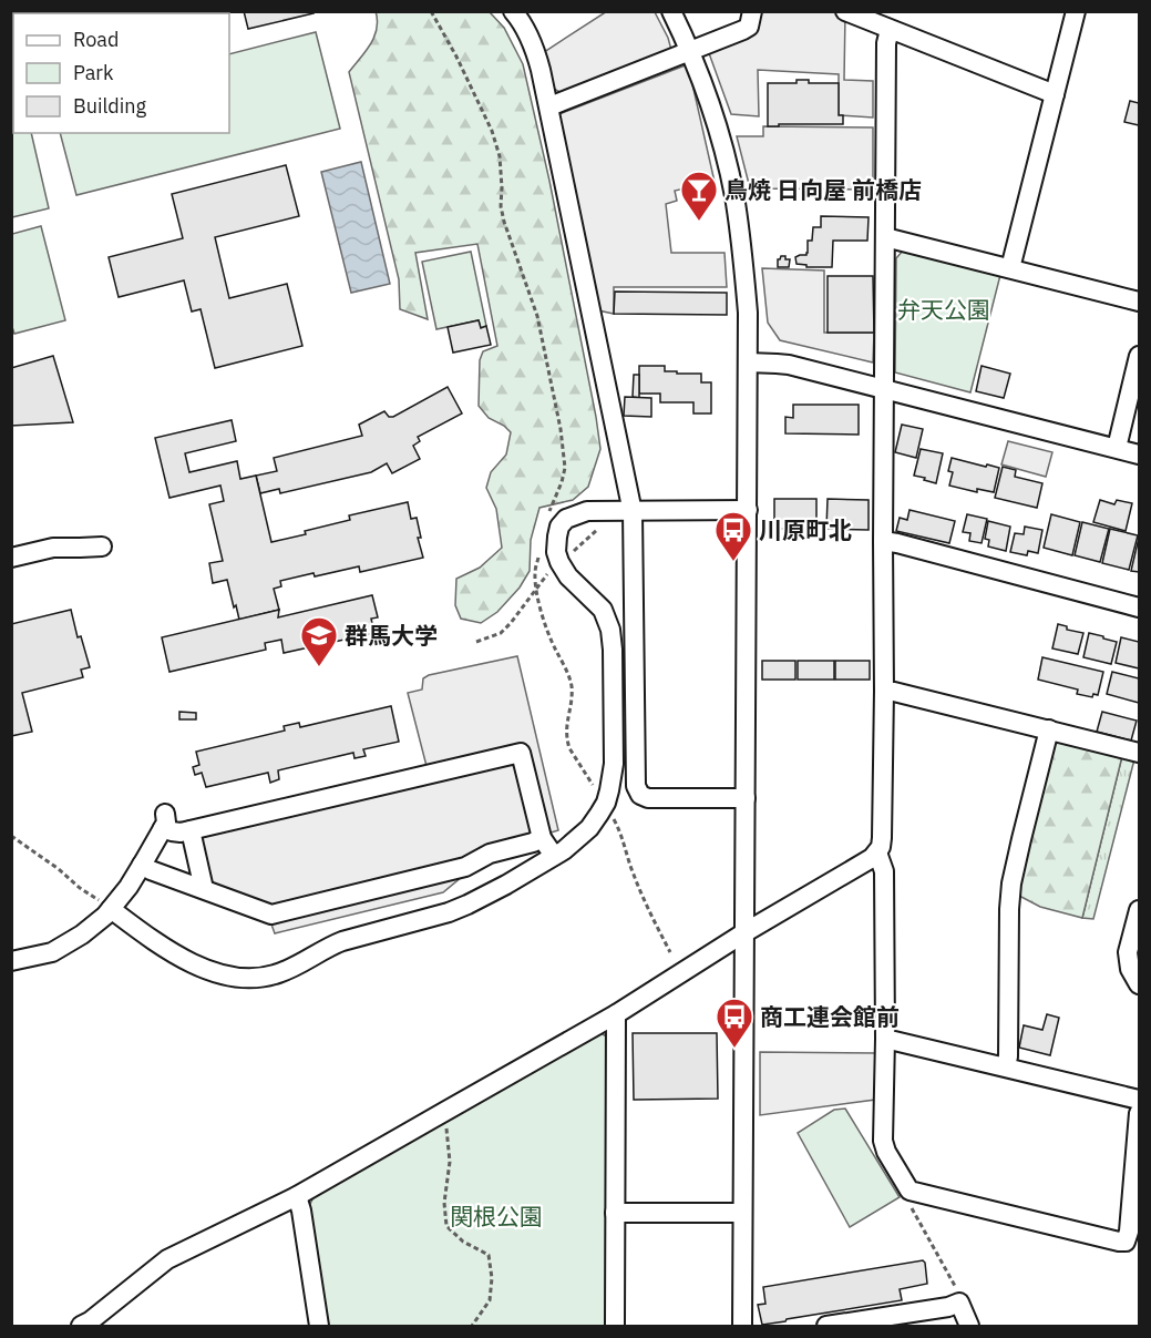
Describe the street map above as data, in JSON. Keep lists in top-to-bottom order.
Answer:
{
  "parks": ["弁天公園", "関根公園"],
  "places": {
    "bar": ["鳥焼 日向屋 前橋店"],
    "bus stop": ["川原町北", "商工連会館前"],
    "school or university": ["群馬大学"]
  },
  "legend": ["Road", "Park", "Building"]
}
